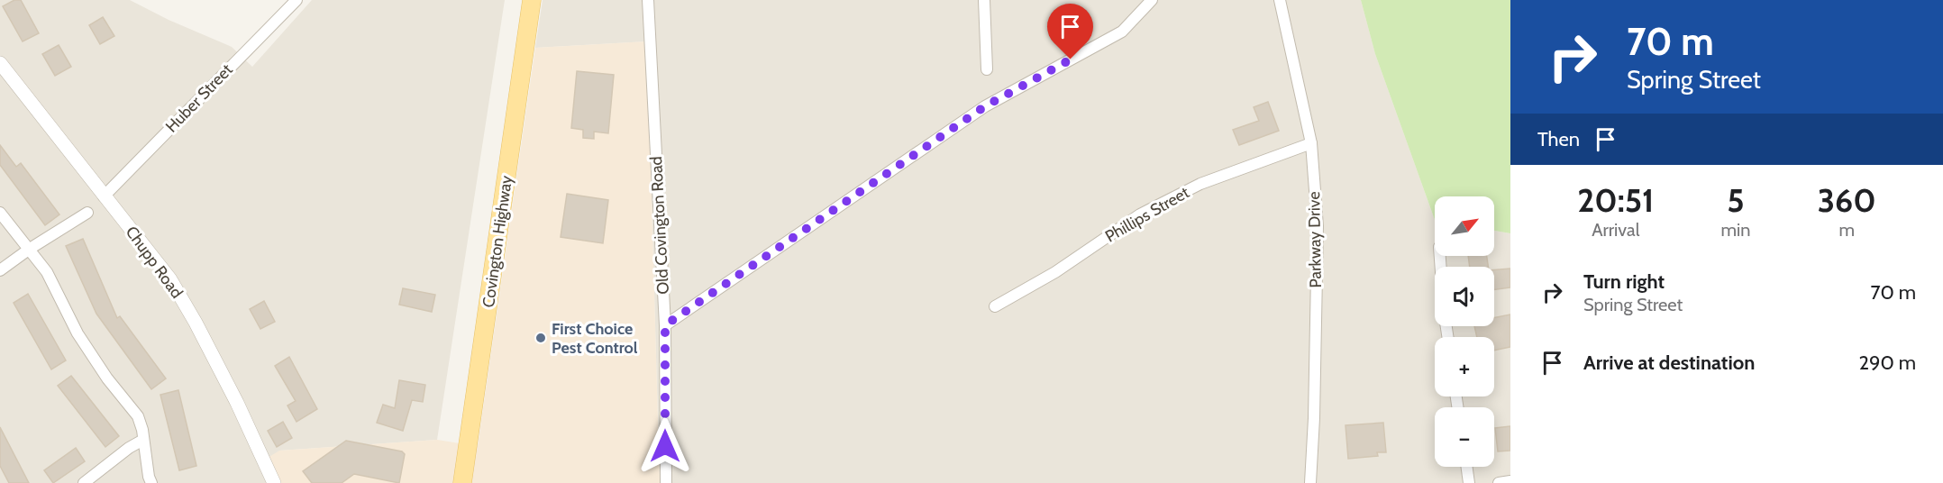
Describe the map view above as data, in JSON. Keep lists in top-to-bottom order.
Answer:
{
  "streets": {
    "main road": ["Covington Highway"],
    "street": [
      "Huber Street",
      "Phillips Street",
      "Old Covington Road",
      "Parkway Drive",
      "Chupp Road"
    ]
  },
  "crossings": [
    ["Huber Street", "Chupp Road"],
    ["Phillips Street", "Parkway Drive"]
  ],
  "places": ["First Choice Pest Control"],
  "north": "top right",
  "page": {
    "turn": ["70 m", "Spring Street"],
    "then": "Then",
    "eta": [
      "20:51",
      "Arrival",
      "5",
      "min",
      "360",
      "m"
    ],
    "map_buttons": ["+", "−"],
    "list": [
      {
        "name": "Turn right",
        "note": "Spring Street",
        "value": "70 m"
      },
      {
        "name": "Arrive at destination",
        "value": "290 m"
      }
    ]
  }
}
